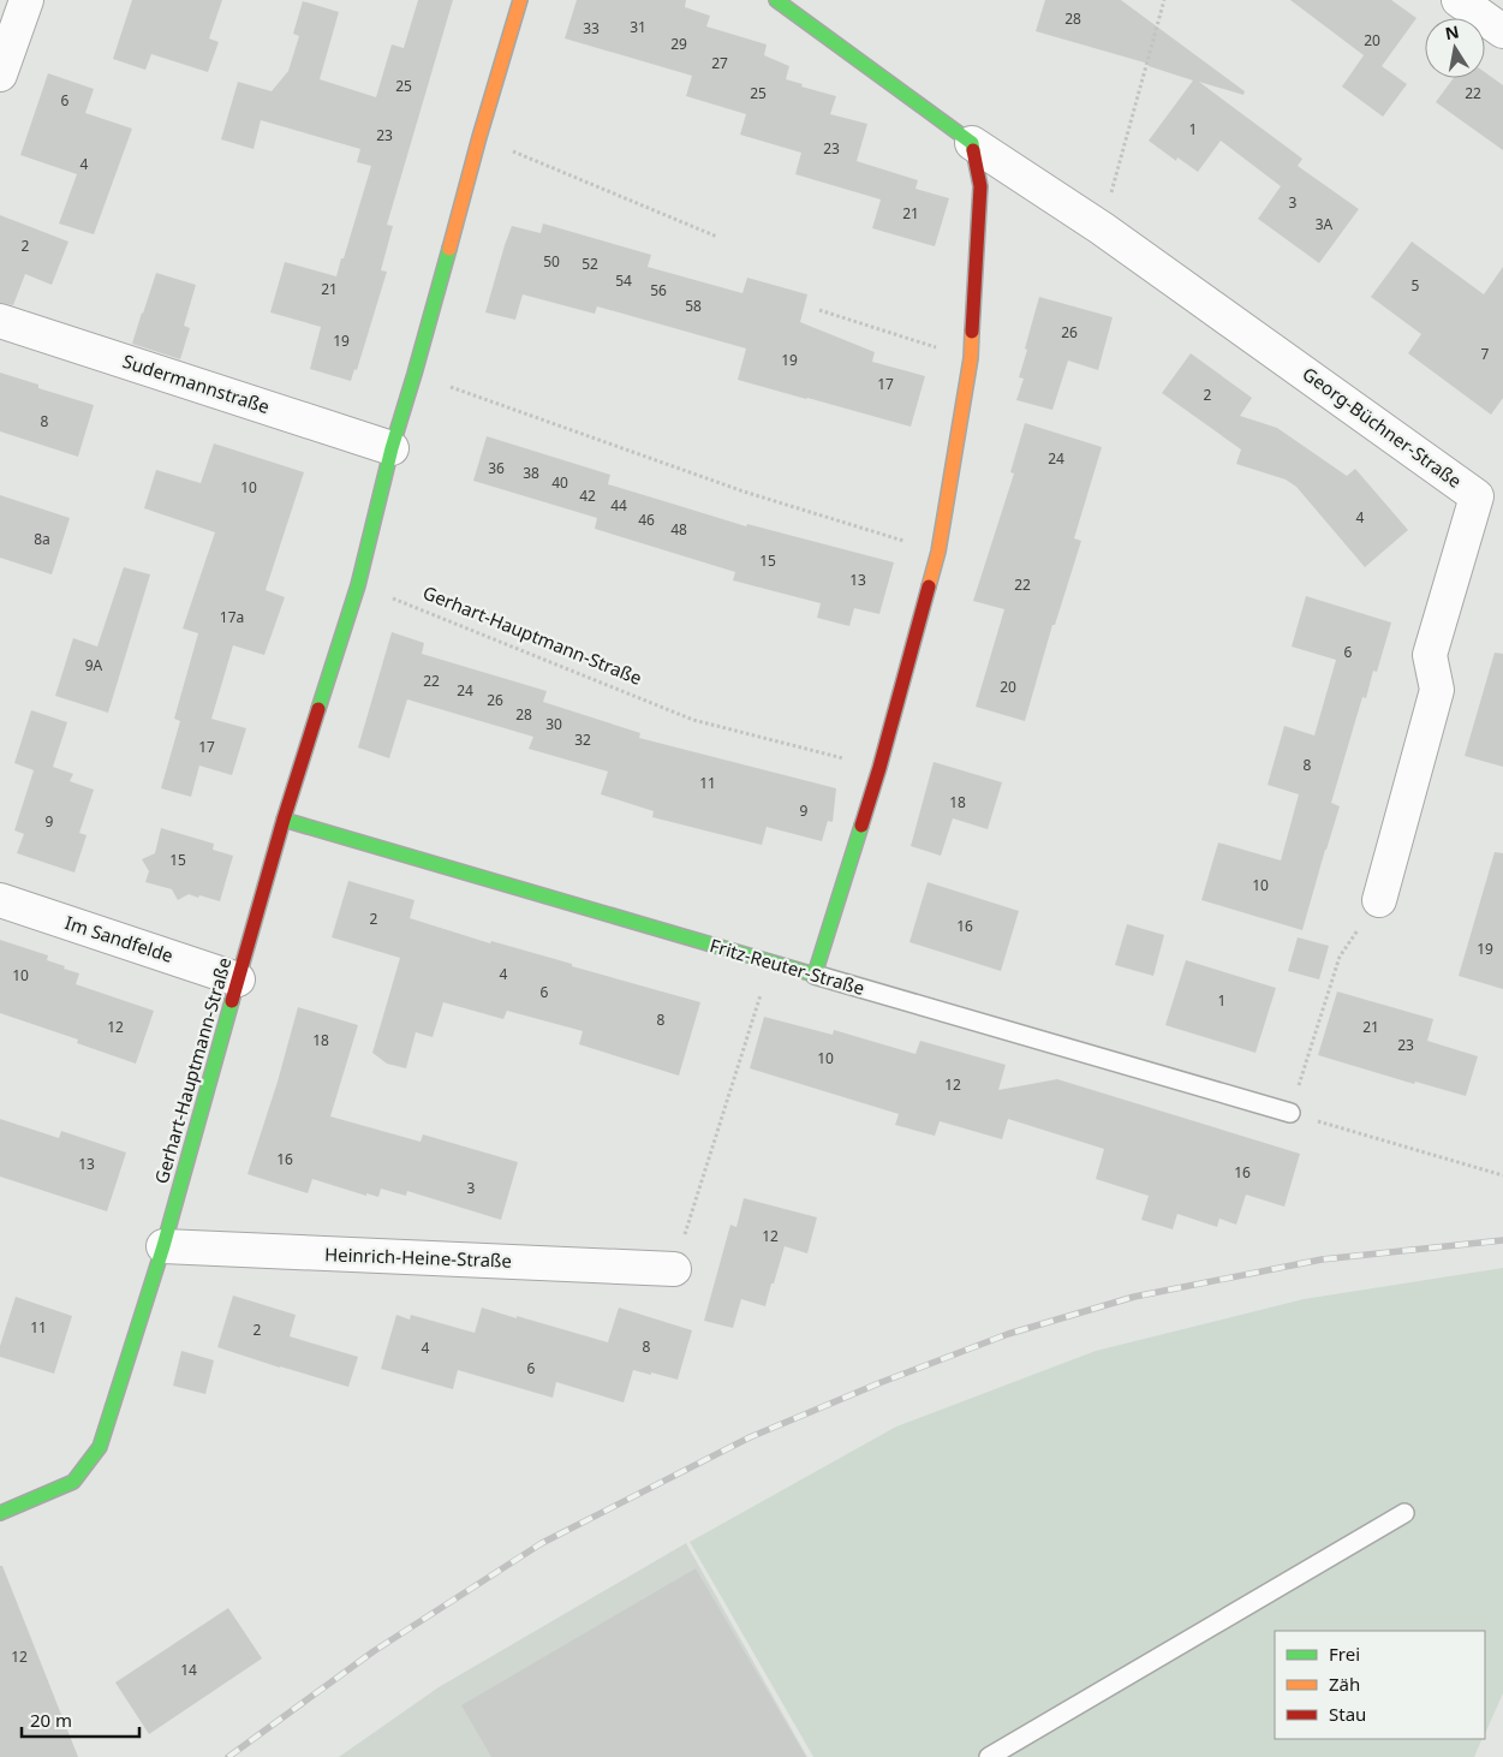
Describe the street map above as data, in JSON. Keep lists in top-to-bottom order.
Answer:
{
  "streets": {
    "street": [
      "Sudermannstraße",
      "Georg-Büchner-Straße",
      "Gerhart-Hauptmann-Straße",
      "Im Sandfelde",
      "Fritz-Reuter-Straße",
      "Heinrich-Heine-Straße"
    ]
  },
  "crossings": [
    ["Sudermannstraße", "Gerhart-Hauptmann-Straße"],
    ["Gerhart-Hauptmann-Straße", "Im Sandfelde"],
    ["Gerhart-Hauptmann-Straße", "Fritz-Reuter-Straße"],
    ["Gerhart-Hauptmann-Straße", "Heinrich-Heine-Straße"]
  ],
  "house_numbers": [
    "28",
    "31",
    "33",
    "20",
    "29",
    "27",
    "25",
    "25",
    "22",
    "6",
    "1",
    "23",
    "23",
    "4",
    "3",
    "21",
    "3A",
    "2",
    "50",
    "52",
    "54",
    "5",
    "21",
    "56",
    "58",
    "26",
    "19",
    "7",
    "19",
    "17",
    "2",
    "8",
    "24",
    "36",
    "38",
    "40",
    "10",
    "42",
    "44",
    "4",
    "46",
    "48",
    "8a",
    "15",
    "13",
    "22",
    "17a",
    "6",
    "9A",
    "22",
    "20",
    "24",
    "26",
    "28",
    "30",
    "32",
    "17",
    "8",
    "11",
    "18",
    "9",
    "9",
    "15",
    "10",
    "2",
    "16",
    "19",
    "4",
    "10",
    "6",
    "1",
    "8",
    "12",
    "21",
    "18",
    "23",
    "10",
    "12",
    "16",
    "13",
    "16",
    "3",
    "12",
    "11",
    "2",
    "8",
    "4",
    "6",
    "12",
    "14"
  ],
  "legend": ["Frei", "Zäh", "Stau"],
  "scale_bar": "20 m",
  "north": "top"
}
